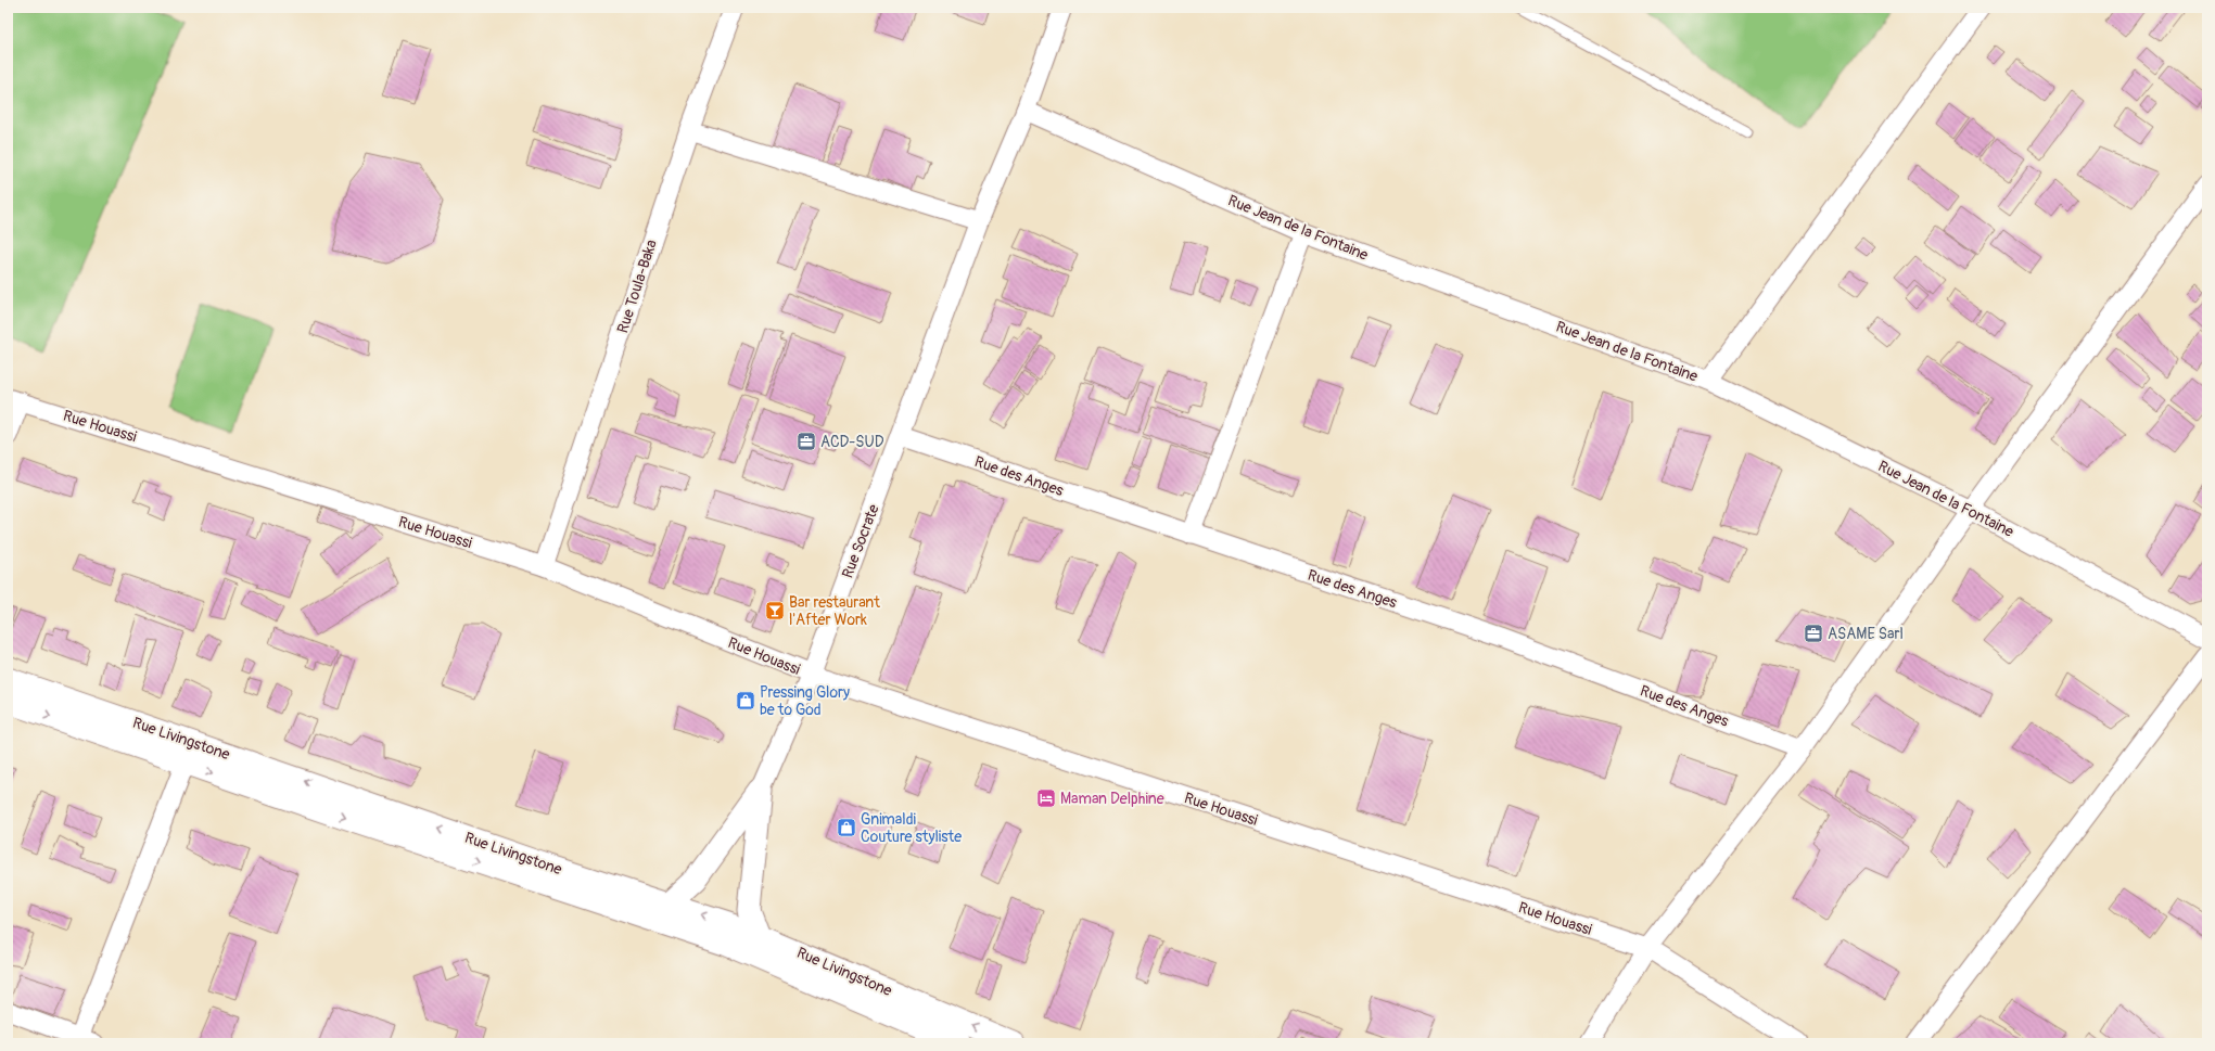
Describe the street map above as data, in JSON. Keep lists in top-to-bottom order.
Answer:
{
  "streets": {
    "street": [
      "Rue Jean de la Fontaine",
      "Rue Toula-Baka",
      "Rue Houassi",
      "Rue des Anges",
      "Rue Socrate",
      "Rue Livingstone"
    ]
  },
  "crossings": [
    ["Rue Jean de la Fontaine", "Rue Socrate"],
    ["Rue Toula-Baka", "Rue Houassi"],
    ["Rue Houassi", "Rue Socrate"],
    ["Rue des Anges", "Rue Socrate"]
  ],
  "places": {
    "office": ["ACD-SUD", "ASAME Sarl"],
    "bar": ["Bar restaurant l'After Work"],
    "shop": ["Pressing Glory be to God", "Gnimaldi Couture styliste"],
    "hotel": ["Maman Delphine"]
  }
}
